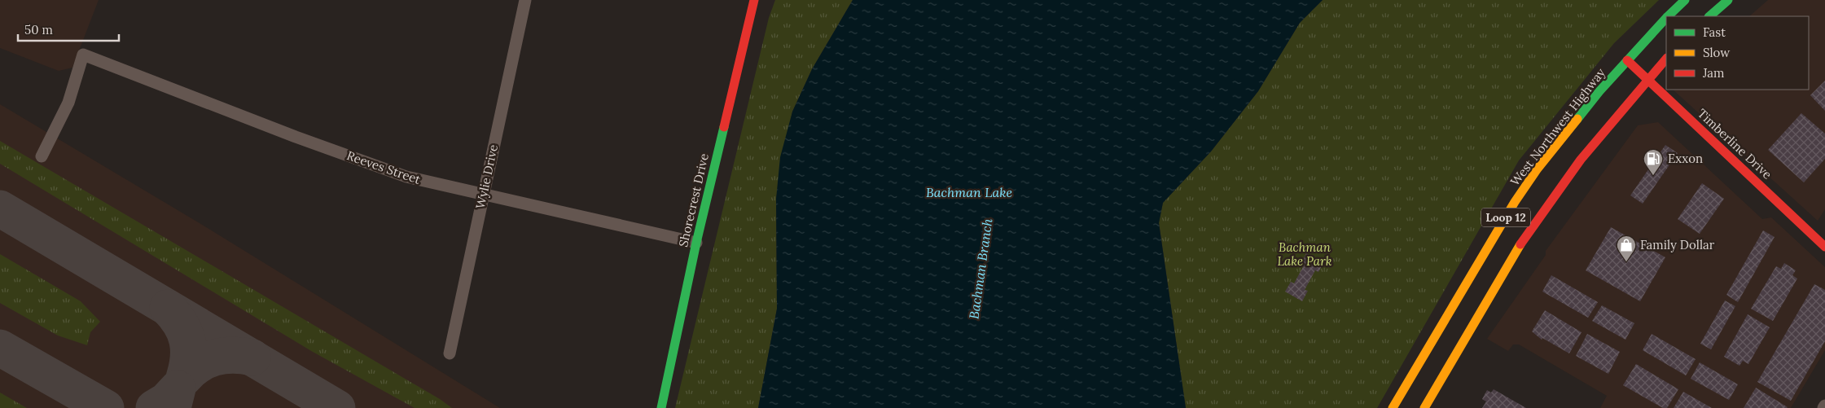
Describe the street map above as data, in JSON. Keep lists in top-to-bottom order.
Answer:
{
  "streets": {
    "main road": [
      "West Northwest Highway",
      "Timberline Drive",
      "Shorecrest Drive",
      "Loop 12"
    ],
    "street": ["Reeves Street", "Wylie Drive"]
  },
  "crossings": [
    ["West Northwest Highway", "Timberline Drive"],
    ["Timberline Drive", "Loop 12"],
    ["Reeves Street", "Wylie Drive"],
    ["Reeves Street", "Shorecrest Drive"]
  ],
  "water": ["Bachman Lake", "Bachman Branch"],
  "parks": ["Bachman Lake Park"],
  "places": {
    "fuel station": ["Exxon"],
    "shop": ["Family Dollar"]
  },
  "legend": ["Fast", "Slow", "Jam"],
  "scale_bar": "50 m"
}
